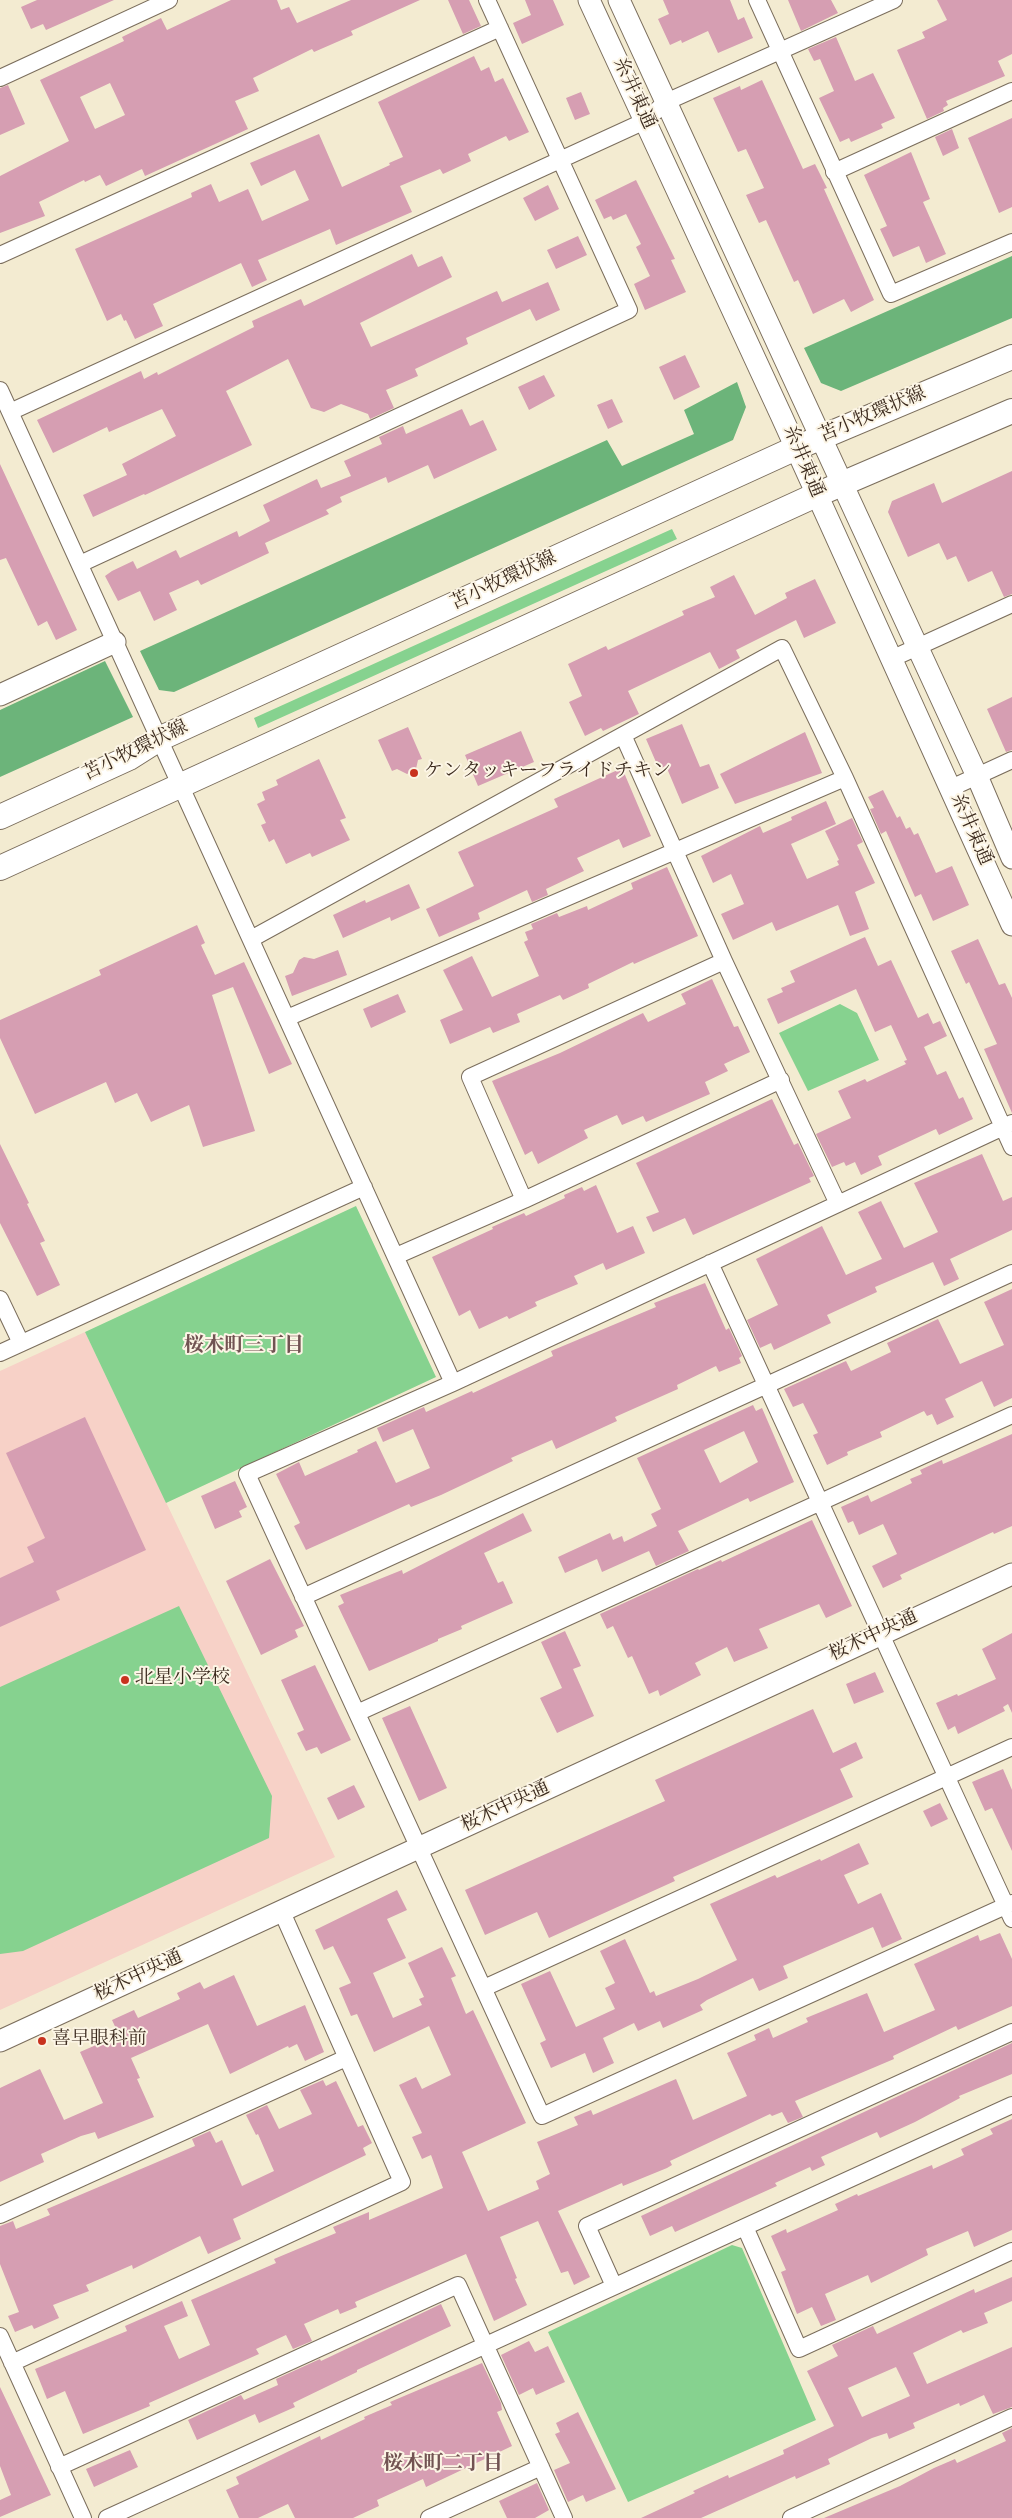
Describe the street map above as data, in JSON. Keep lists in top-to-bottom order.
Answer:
{
  "streets": {
    "main road": ["苫小牧環状線"],
    "street": ["糸井東通", "桜木中央通"]
  },
  "crossings": [
    ["糸井東通", "苫小牧環状線"]
  ],
  "districts": ["桜木町三丁目", "桜木町二丁目"],
  "places": ["ケンタッキーフライドチキン", "北星小学校", "喜早眼科前"]
}
